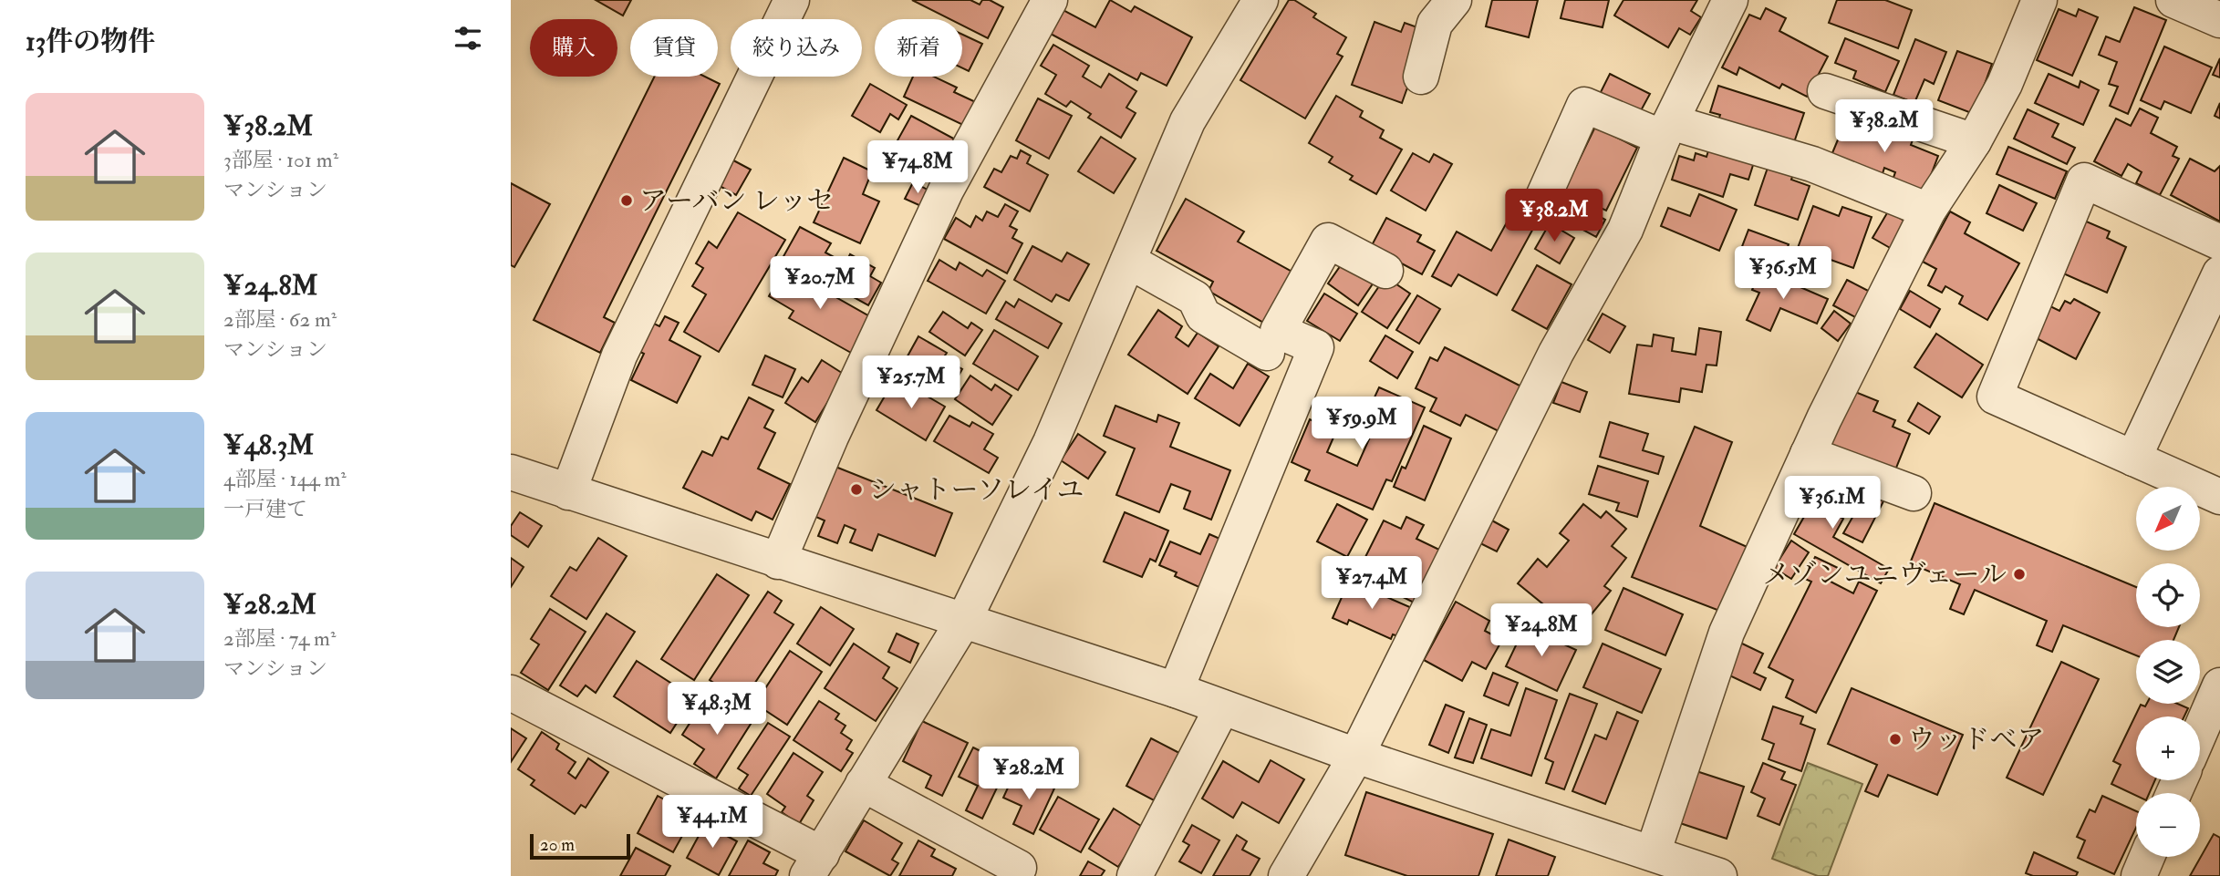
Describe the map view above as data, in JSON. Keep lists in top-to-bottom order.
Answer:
{
  "places": [
    "アーバン レッセ",
    "シャトーソレイユ",
    "メゾンユニヴェール",
    "ウッドベア"
  ],
  "scale_bar": "20 m",
  "north": "bottom left",
  "page": {
    "heading": "13件の物件",
    "chip": [
      "購入",
      "賃貸",
      "絞り込み",
      "新着"
    ],
    "list": [
      {
        "name": "¥38.2M",
        "note": "3部屋 · 101 m² · マンション"
      },
      {
        "name": "¥24.8M",
        "note": "2部屋 · 62 m² · マンション"
      },
      {
        "name": "¥48.3M",
        "note": "4部屋 · 144 m² · 一戸建て"
      },
      {
        "name": "¥28.2M",
        "note": "2部屋 · 74 m² · マンション"
      }
    ],
    "price": [
      "¥38.2M",
      "¥74.8M",
      "¥38.2M",
      "¥36.5M",
      "¥20.7M",
      "¥25.7M",
      "¥59.9M",
      "¥36.1M",
      "¥27.4M",
      "¥24.8M",
      "¥48.3M",
      "¥28.2M",
      "¥44.1M"
    ],
    "map_buttons": ["+", "−"],
    "scale": "20 m"
  }
}
